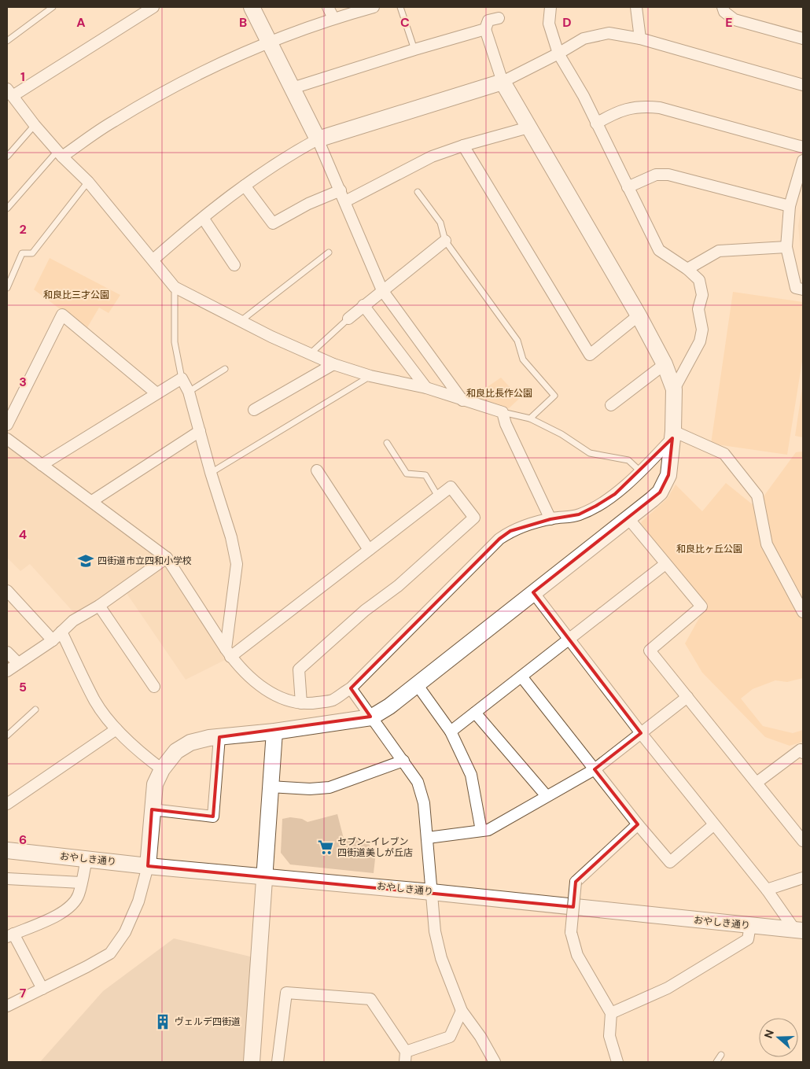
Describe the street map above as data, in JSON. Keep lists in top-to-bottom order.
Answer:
{
  "streets": {
    "street": ["おやしき通り"]
  },
  "parks": ["和良比三才公園", "和良比長作公園", "和良比ヶ丘公園"],
  "places": {
    "school or university": ["四街道市立四和小学校"],
    "supermarket": ["セブン-イレブン 四街道美しが丘店"],
    "building": ["ヴェルデ四街道"]
  },
  "north": "left",
  "grid": {
    "columns": [
      "A",
      "B",
      "C",
      "D",
      "E"
    ],
    "rows": [
      "1",
      "2",
      "3",
      "4",
      "5",
      "6",
      "7"
    ]
  }
}
